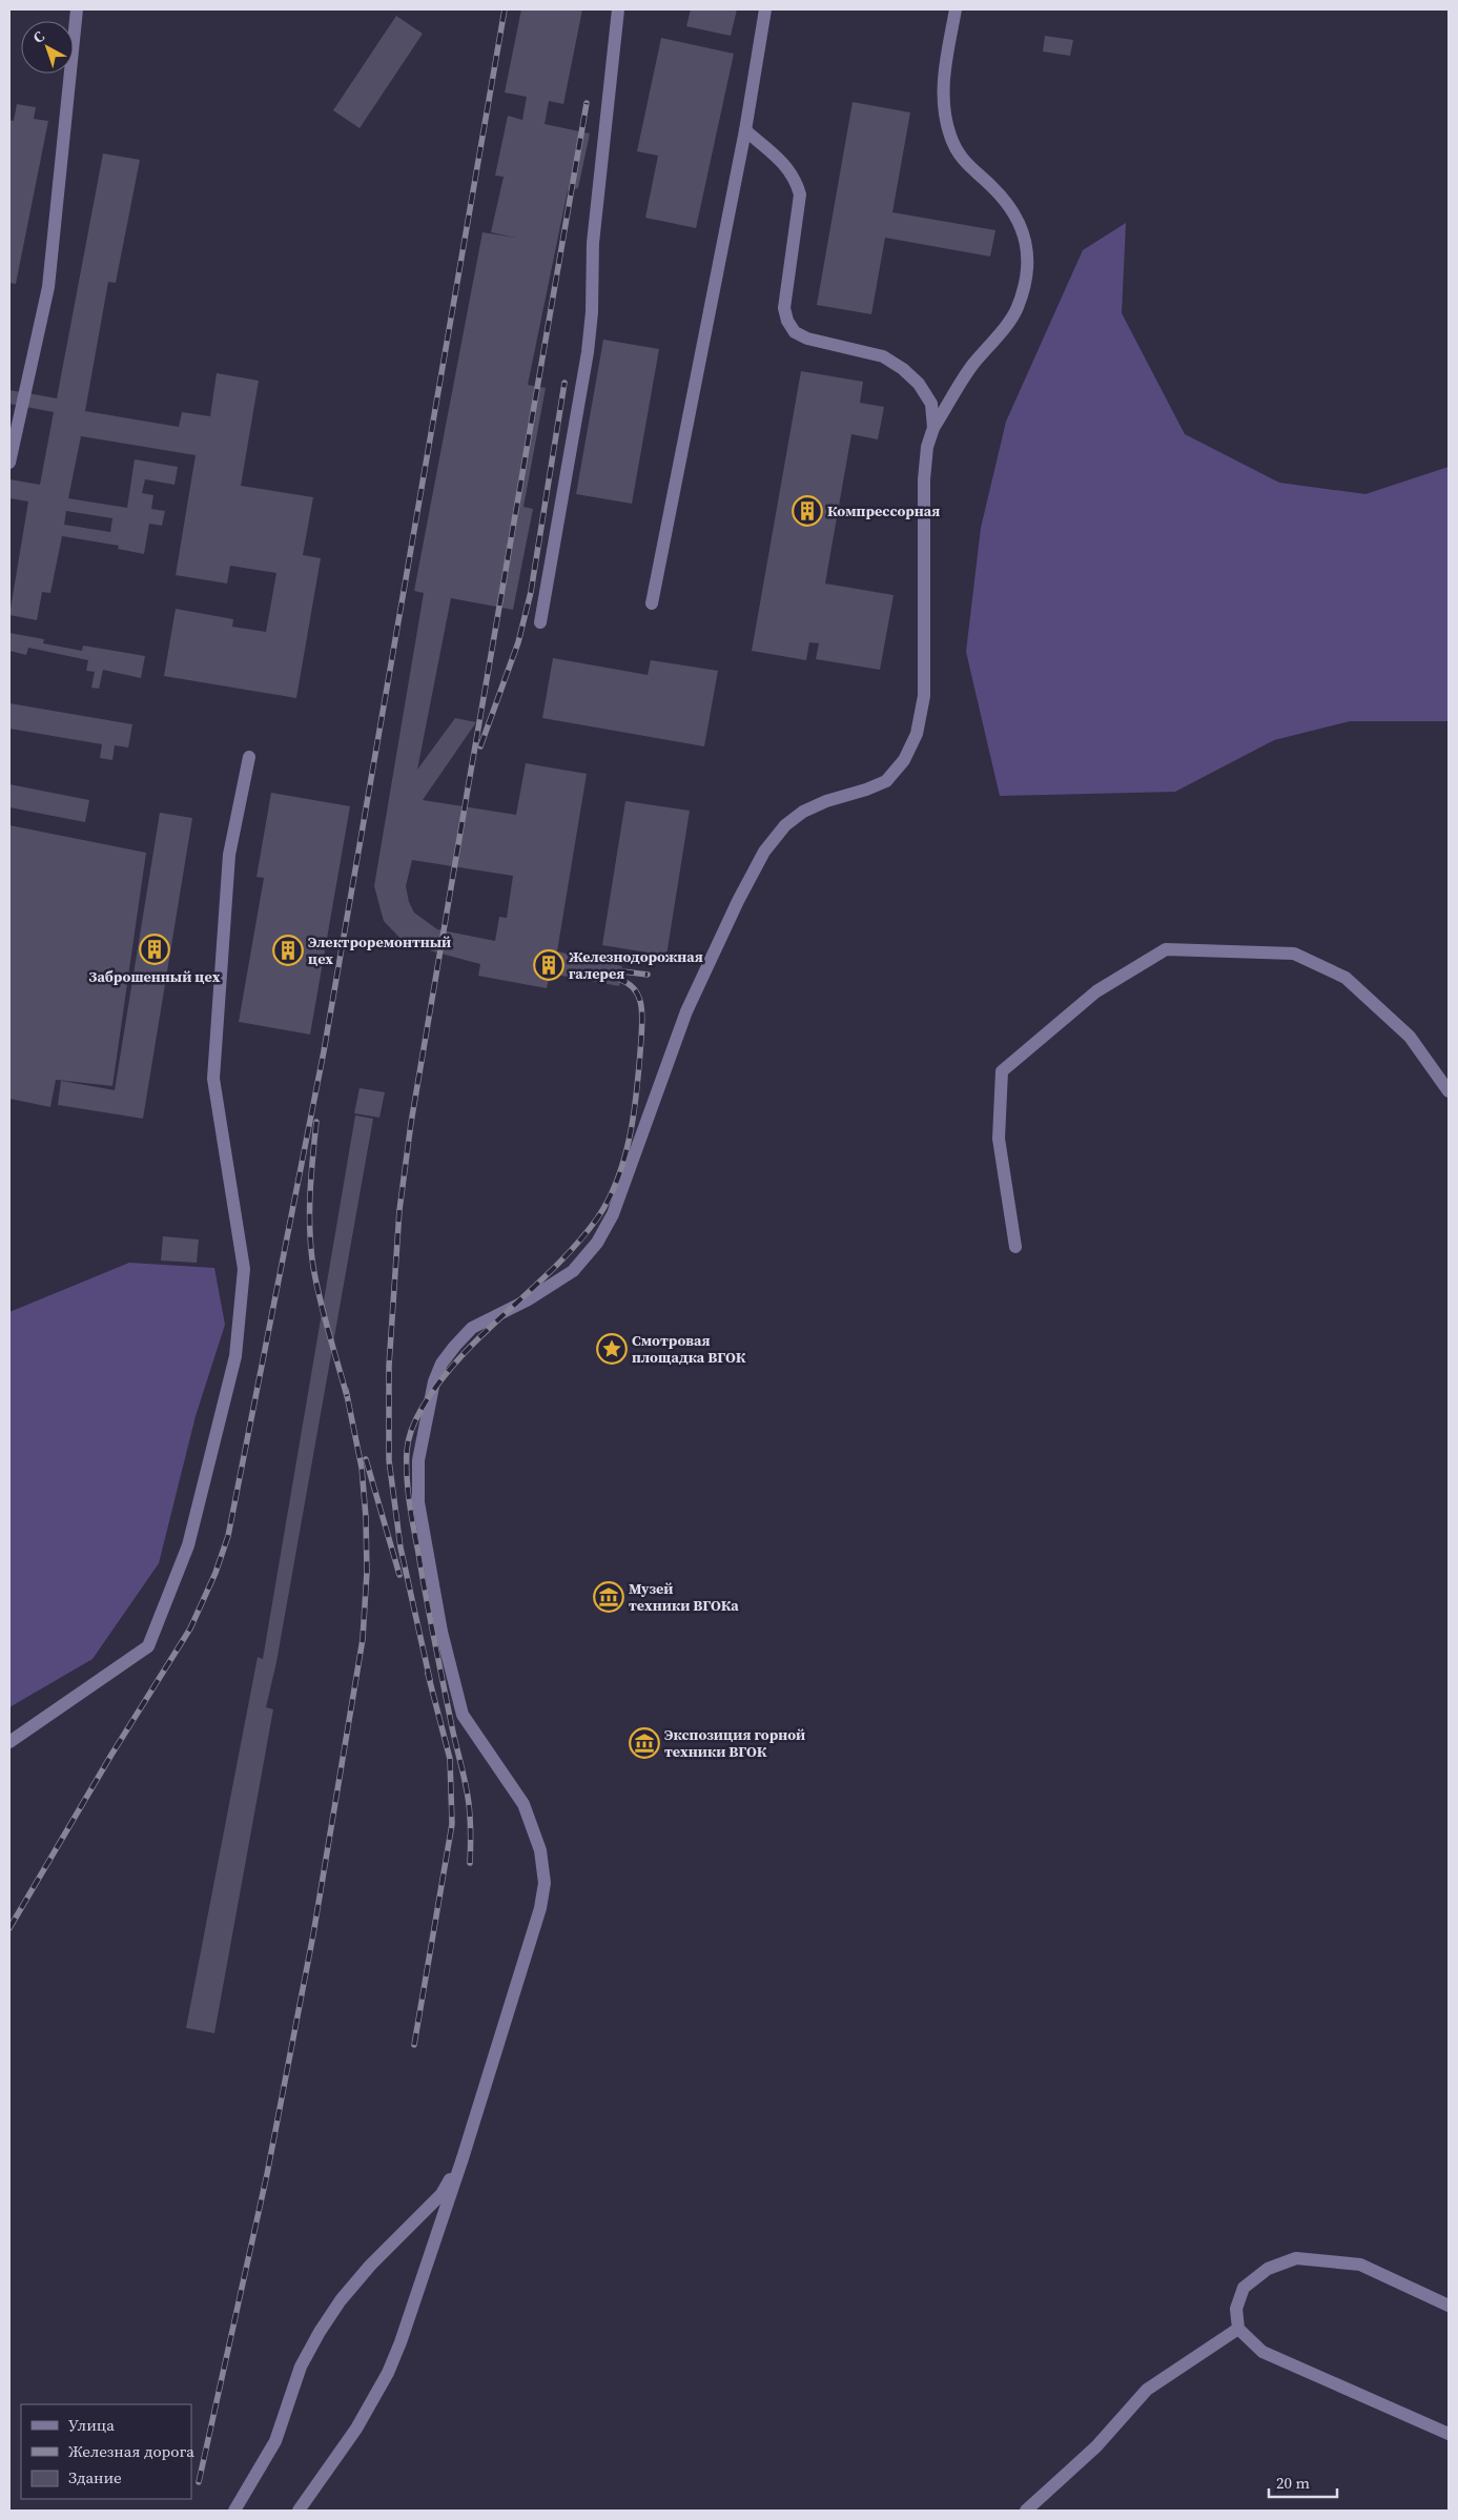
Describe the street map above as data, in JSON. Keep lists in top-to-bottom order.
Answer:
{
  "places": {
    "building": [
      "Компрессорная",
      "Заброшенный цех",
      "Электроремонтный цех",
      "Железнодорожная галерея"
    ],
    "place": ["Смотровая площадка ВГОК"],
    "museum": ["Музей техники ВГОКа", "Экспозиция горной техники ВГОК"]
  },
  "legend": ["Улица", "Железная дорога", "Здание"],
  "scale_bar": "20 m",
  "north": "top left"
}
